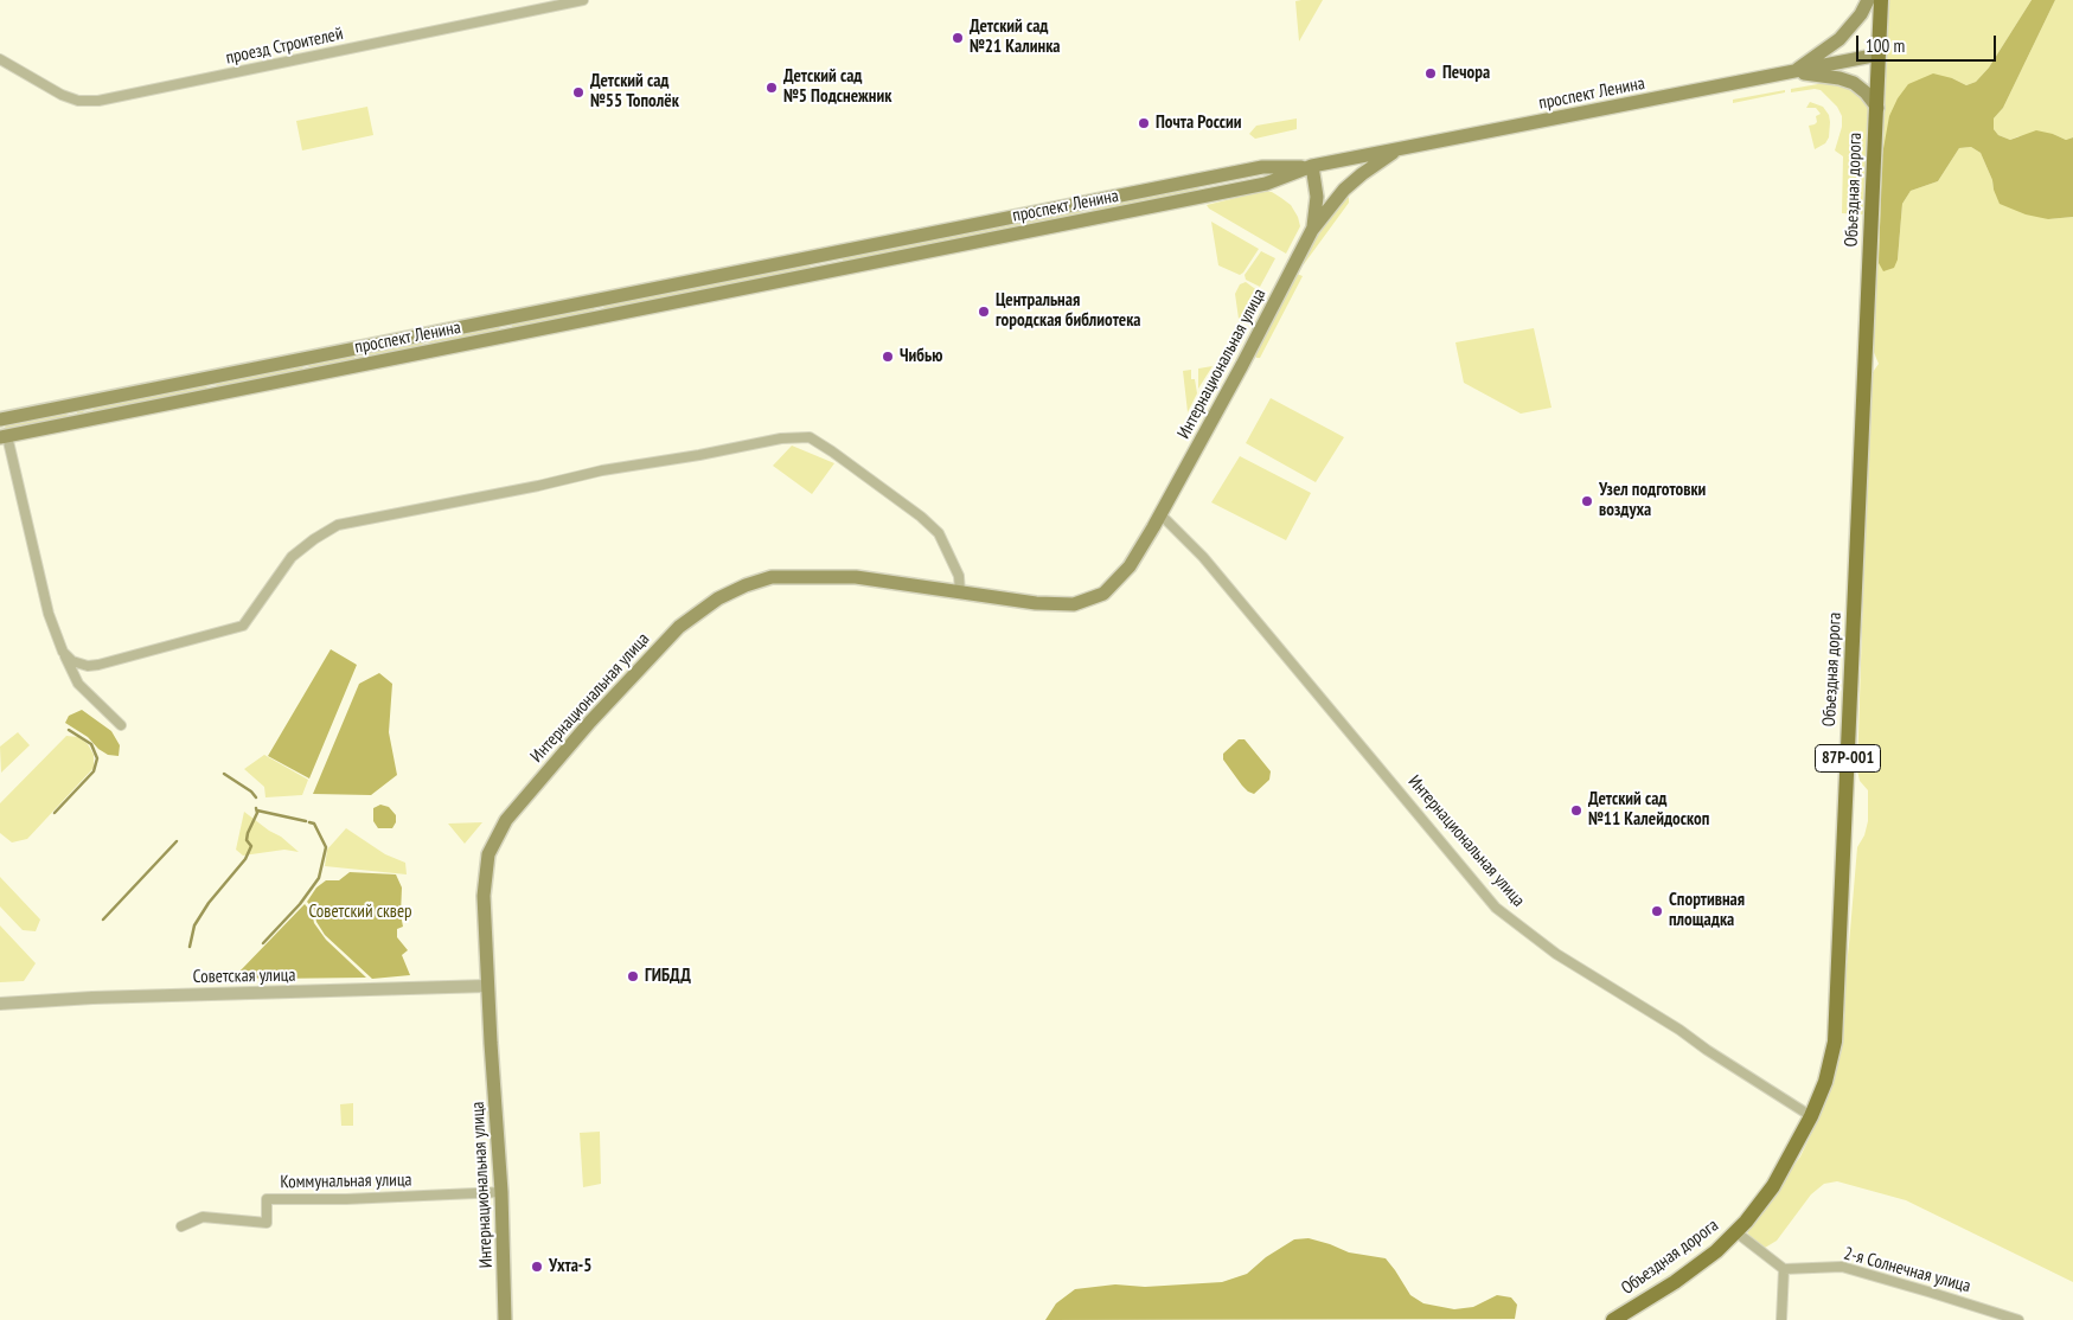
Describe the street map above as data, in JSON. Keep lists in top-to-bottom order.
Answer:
{
  "streets": {
    "main road": [
      "проспект Ленина",
      "Объездная дорога",
      "Интернациональная улица",
      "87Р-001"
    ],
    "street": [
      "проезд Строителей",
      "Советская улица",
      "Коммунальная улица",
      "2-я Солнечная улица"
    ]
  },
  "crossings": [
    ["проспект Ленина", "Интернациональная улица"],
    ["проспект Ленина", "87Р-001"],
    ["Объездная дорога", "Интернациональная улица"],
    ["Объездная дорога", "87Р-001"],
    ["Интернациональная улица", "Советская улица"],
    ["Интернациональная улица", "Коммунальная улица"]
  ],
  "parks": ["Советский сквер"],
  "places": [
    "Детский сад №21 Калинка",
    "Печора",
    "Детский сад №5 Подснежник",
    "Детский сад №55 Тополёк",
    "Почта России",
    "Центральная городская библиотека",
    "Чибью",
    "Узел подготовки воздуха",
    "Детский сад №11 Калейдоскоп",
    "Спортивная площадка",
    "ГИБДД",
    "Ухта-5"
  ],
  "scale_bar": "100 m"
}
